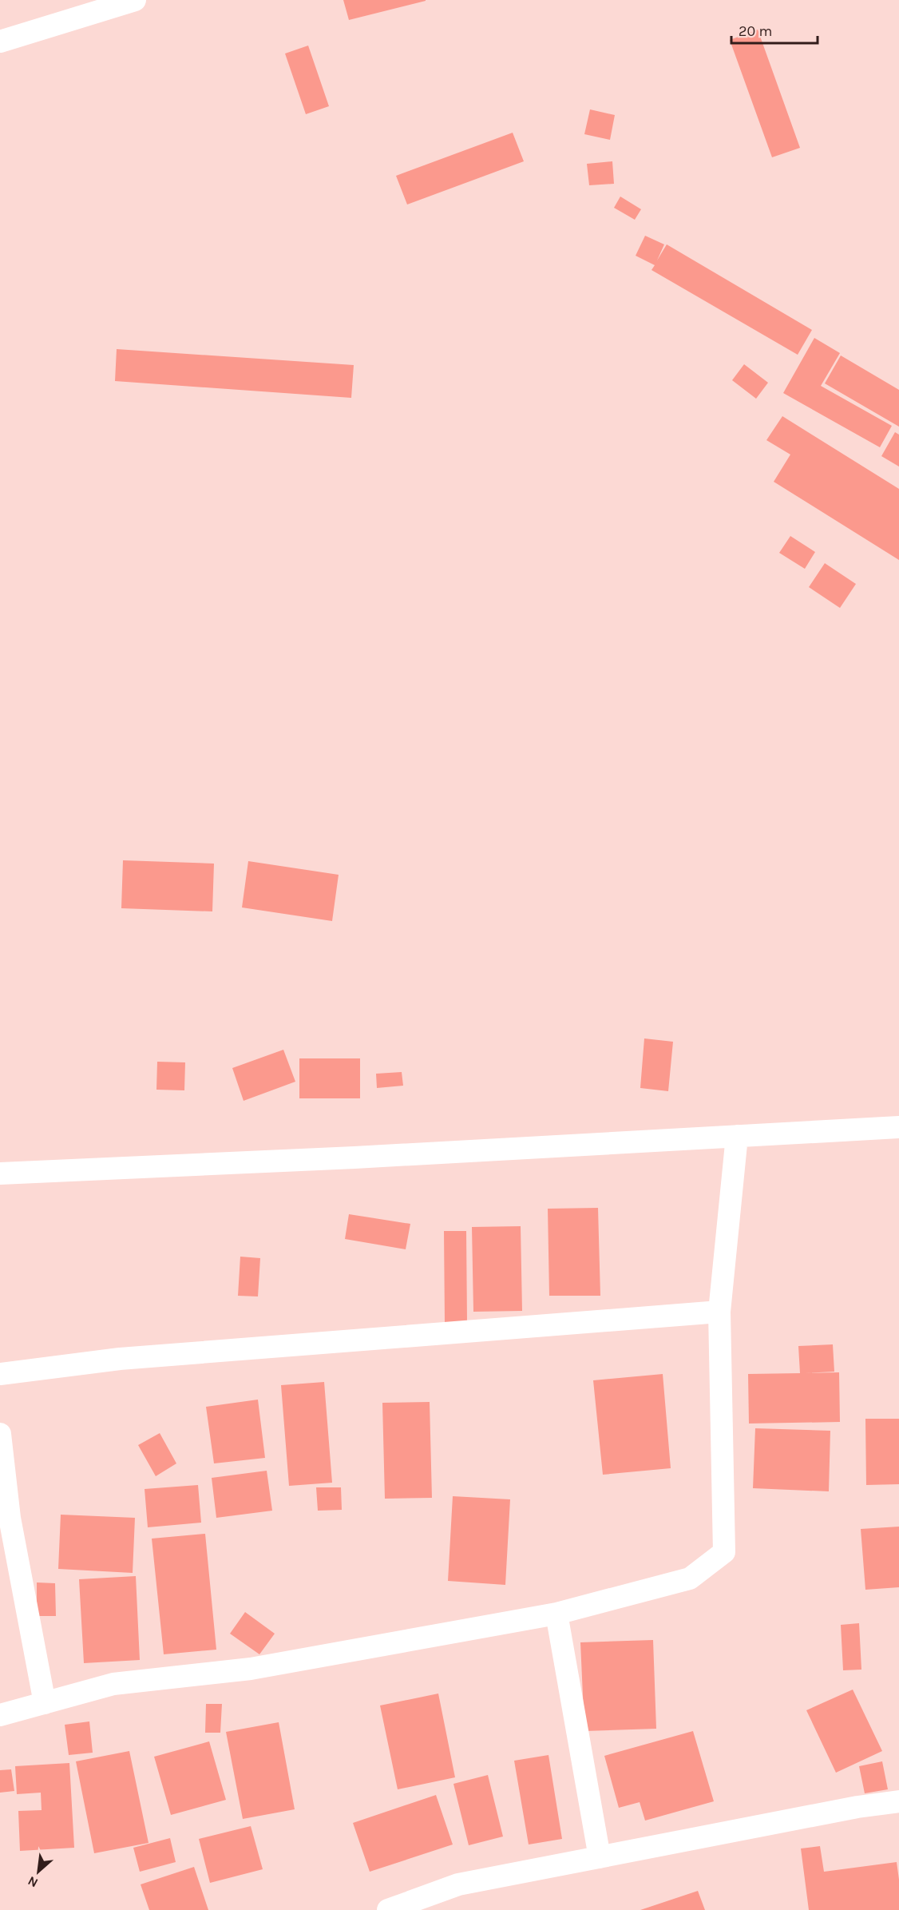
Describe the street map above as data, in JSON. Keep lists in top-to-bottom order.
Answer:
{
  "scale_bar": "20 m",
  "north": "bottom left"
}
